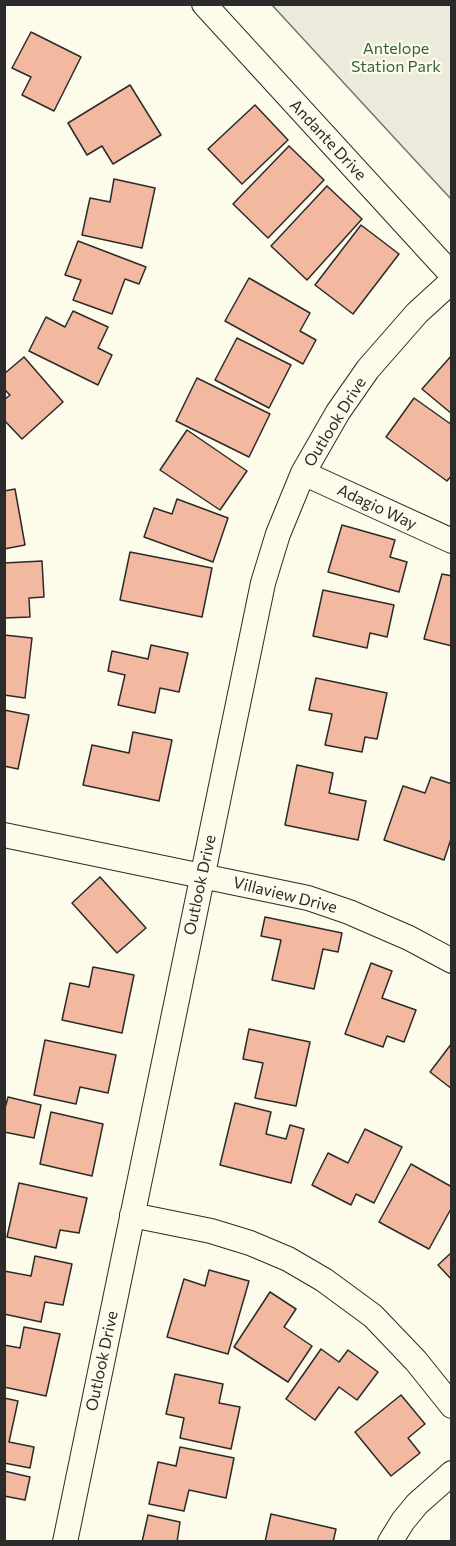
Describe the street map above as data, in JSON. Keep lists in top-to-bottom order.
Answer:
{
  "streets": {
    "street": [
      "Andante Drive",
      "Outlook Drive",
      "Adagio Way",
      "Villaview Drive"
    ]
  },
  "crossings": [
    ["Outlook Drive", "Adagio Way"],
    ["Outlook Drive", "Villaview Drive"]
  ],
  "parks": ["Antelope Station Park"]
}
